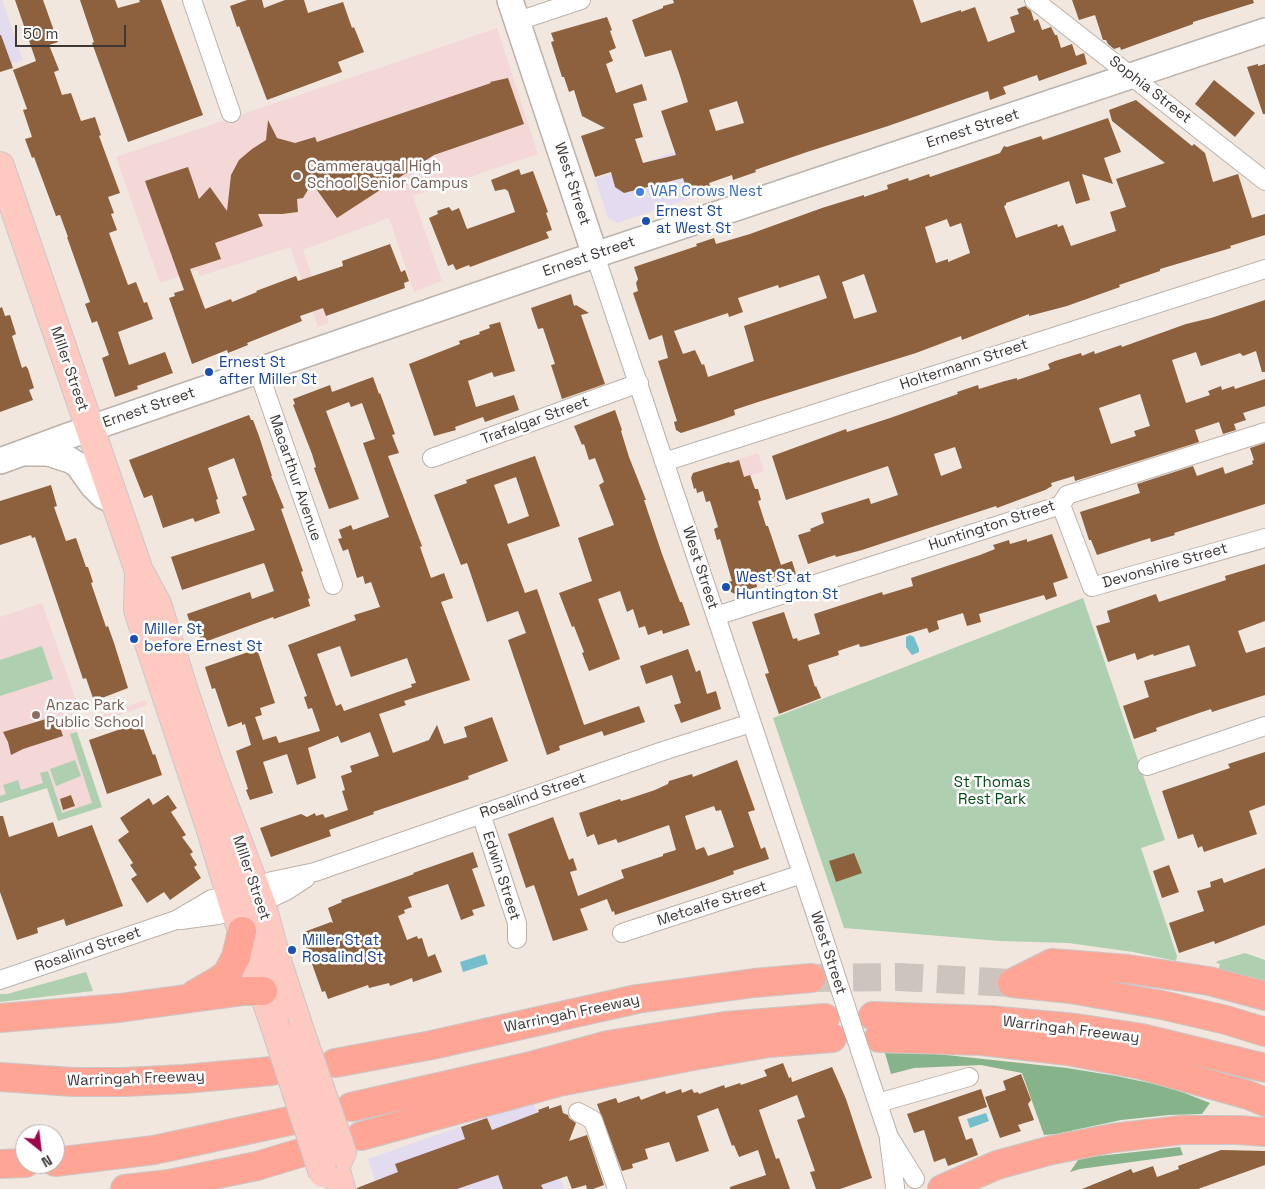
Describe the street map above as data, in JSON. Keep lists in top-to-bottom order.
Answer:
{
  "streets": {
    "highway": ["Warringah Freeway"],
    "main road": ["Miller Street"],
    "street": [
      "Sophia Street",
      "Ernest Street",
      "West Street",
      "Holtermann Street",
      "Trafalgar Street",
      "Macarthur Avenue",
      "Huntington Street",
      "Devonshire Street",
      "Rosalind Street",
      "Edwin Street",
      "Metcalfe Street"
    ]
  },
  "crossings": [
    ["Sophia Street", "Ernest Street"],
    ["Ernest Street", "West Street"],
    ["Ernest Street", "Miller Street"],
    ["Ernest Street", "Macarthur Avenue"],
    ["West Street", "Holtermann Street"],
    ["West Street", "Trafalgar Street"],
    ["West Street", "Huntington Street"],
    ["West Street", "Rosalind Street"],
    ["West Street", "Metcalfe Street"],
    ["West Street", "Warringah Freeway"],
    ["Miller Street", "Rosalind Street"],
    ["Huntington Street", "Devonshire Street"],
    ["Rosalind Street", "Edwin Street"]
  ],
  "parks": ["St Thomas Rest Park"],
  "places": [
    "Cammeraygal High School Senior Campus",
    "VAR Crows Nest",
    "Ernest St at West St",
    "Ernest St after Miller St",
    "West St at Huntington St",
    "Miller St before Ernest St",
    "Anzac Park Public School",
    "Miller St at Rosalind St"
  ],
  "scale_bar": "50 m",
  "north": "bottom right"
}
